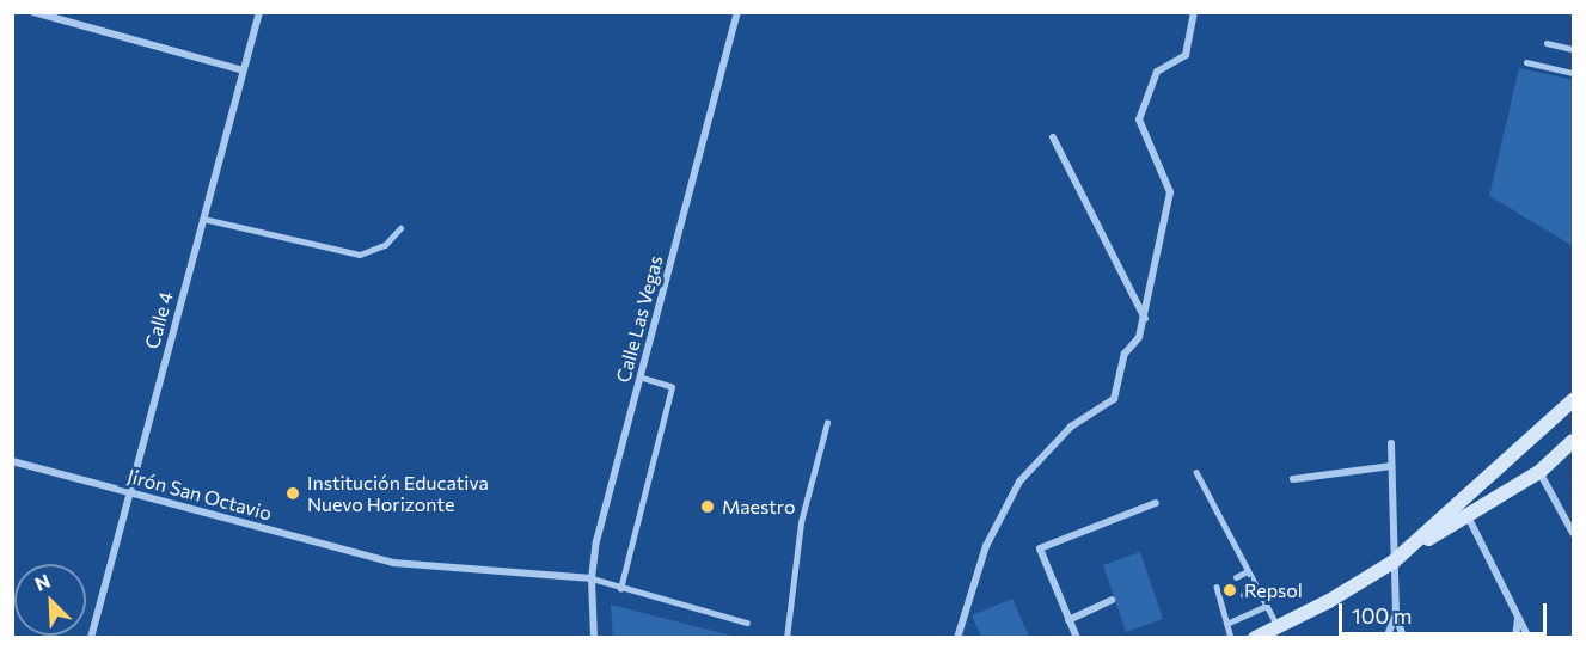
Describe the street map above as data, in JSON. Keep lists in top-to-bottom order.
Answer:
{
  "streets": {
    "street": ["Calle Las Vegas", "Calle 4", "Jirón San Octavio"]
  },
  "crossings": [
    ["Calle Las Vegas", "Jirón San Octavio"],
    ["Calle 4", "Jirón San Octavio"]
  ],
  "places": ["Institución Educativa Nuevo Horizonte", "Maestro", "Repsol"],
  "scale_bar": "100 m",
  "north": "top left"
}
